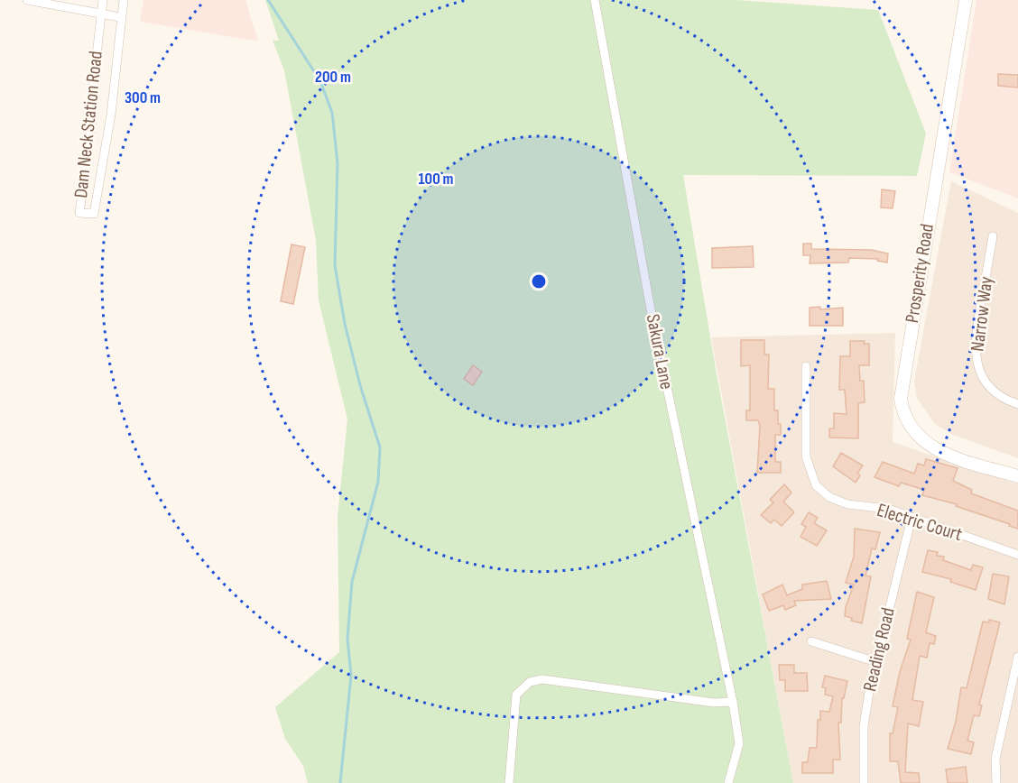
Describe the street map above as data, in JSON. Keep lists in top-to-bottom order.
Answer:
{
  "streets": {
    "street": [
      "Dam Neck Station Road",
      "Prosperity Road",
      "Narrow Way",
      "Sakura Lane",
      "Electric Court",
      "Reading Road"
    ]
  },
  "crossings": [
    ["Electric Court", "Reading Road"]
  ],
  "rings": ["200 m", "300 m", "100 m"]
}
